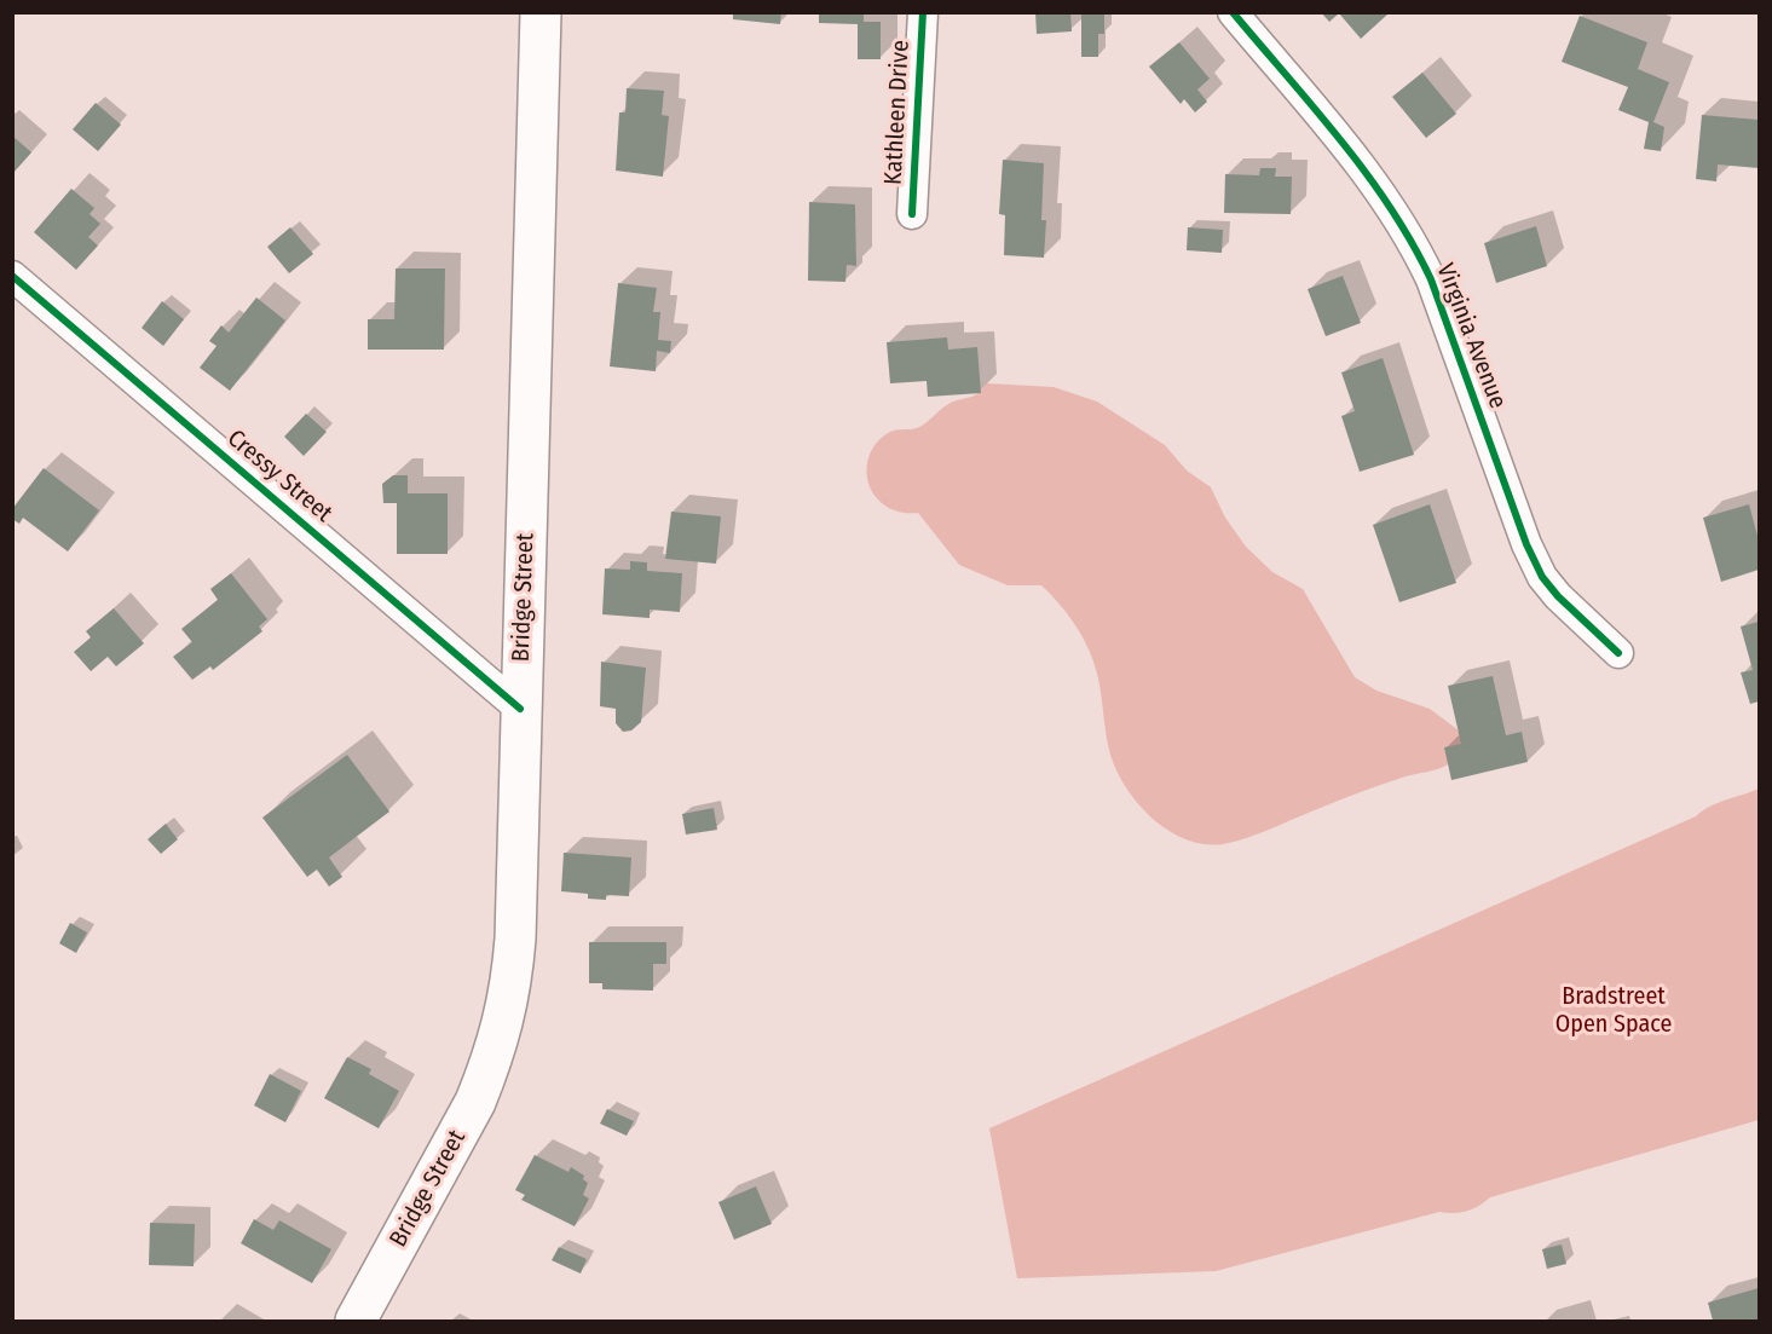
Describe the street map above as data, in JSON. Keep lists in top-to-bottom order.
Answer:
{
  "streets": {
    "main road": ["Bridge Street"],
    "street": ["Kathleen Drive", "Virginia Avenue", "Cressy Street"]
  },
  "crossings": [
    ["Cressy Street", "Bridge Street"]
  ],
  "parks": ["Bradstreet Open Space"]
}
